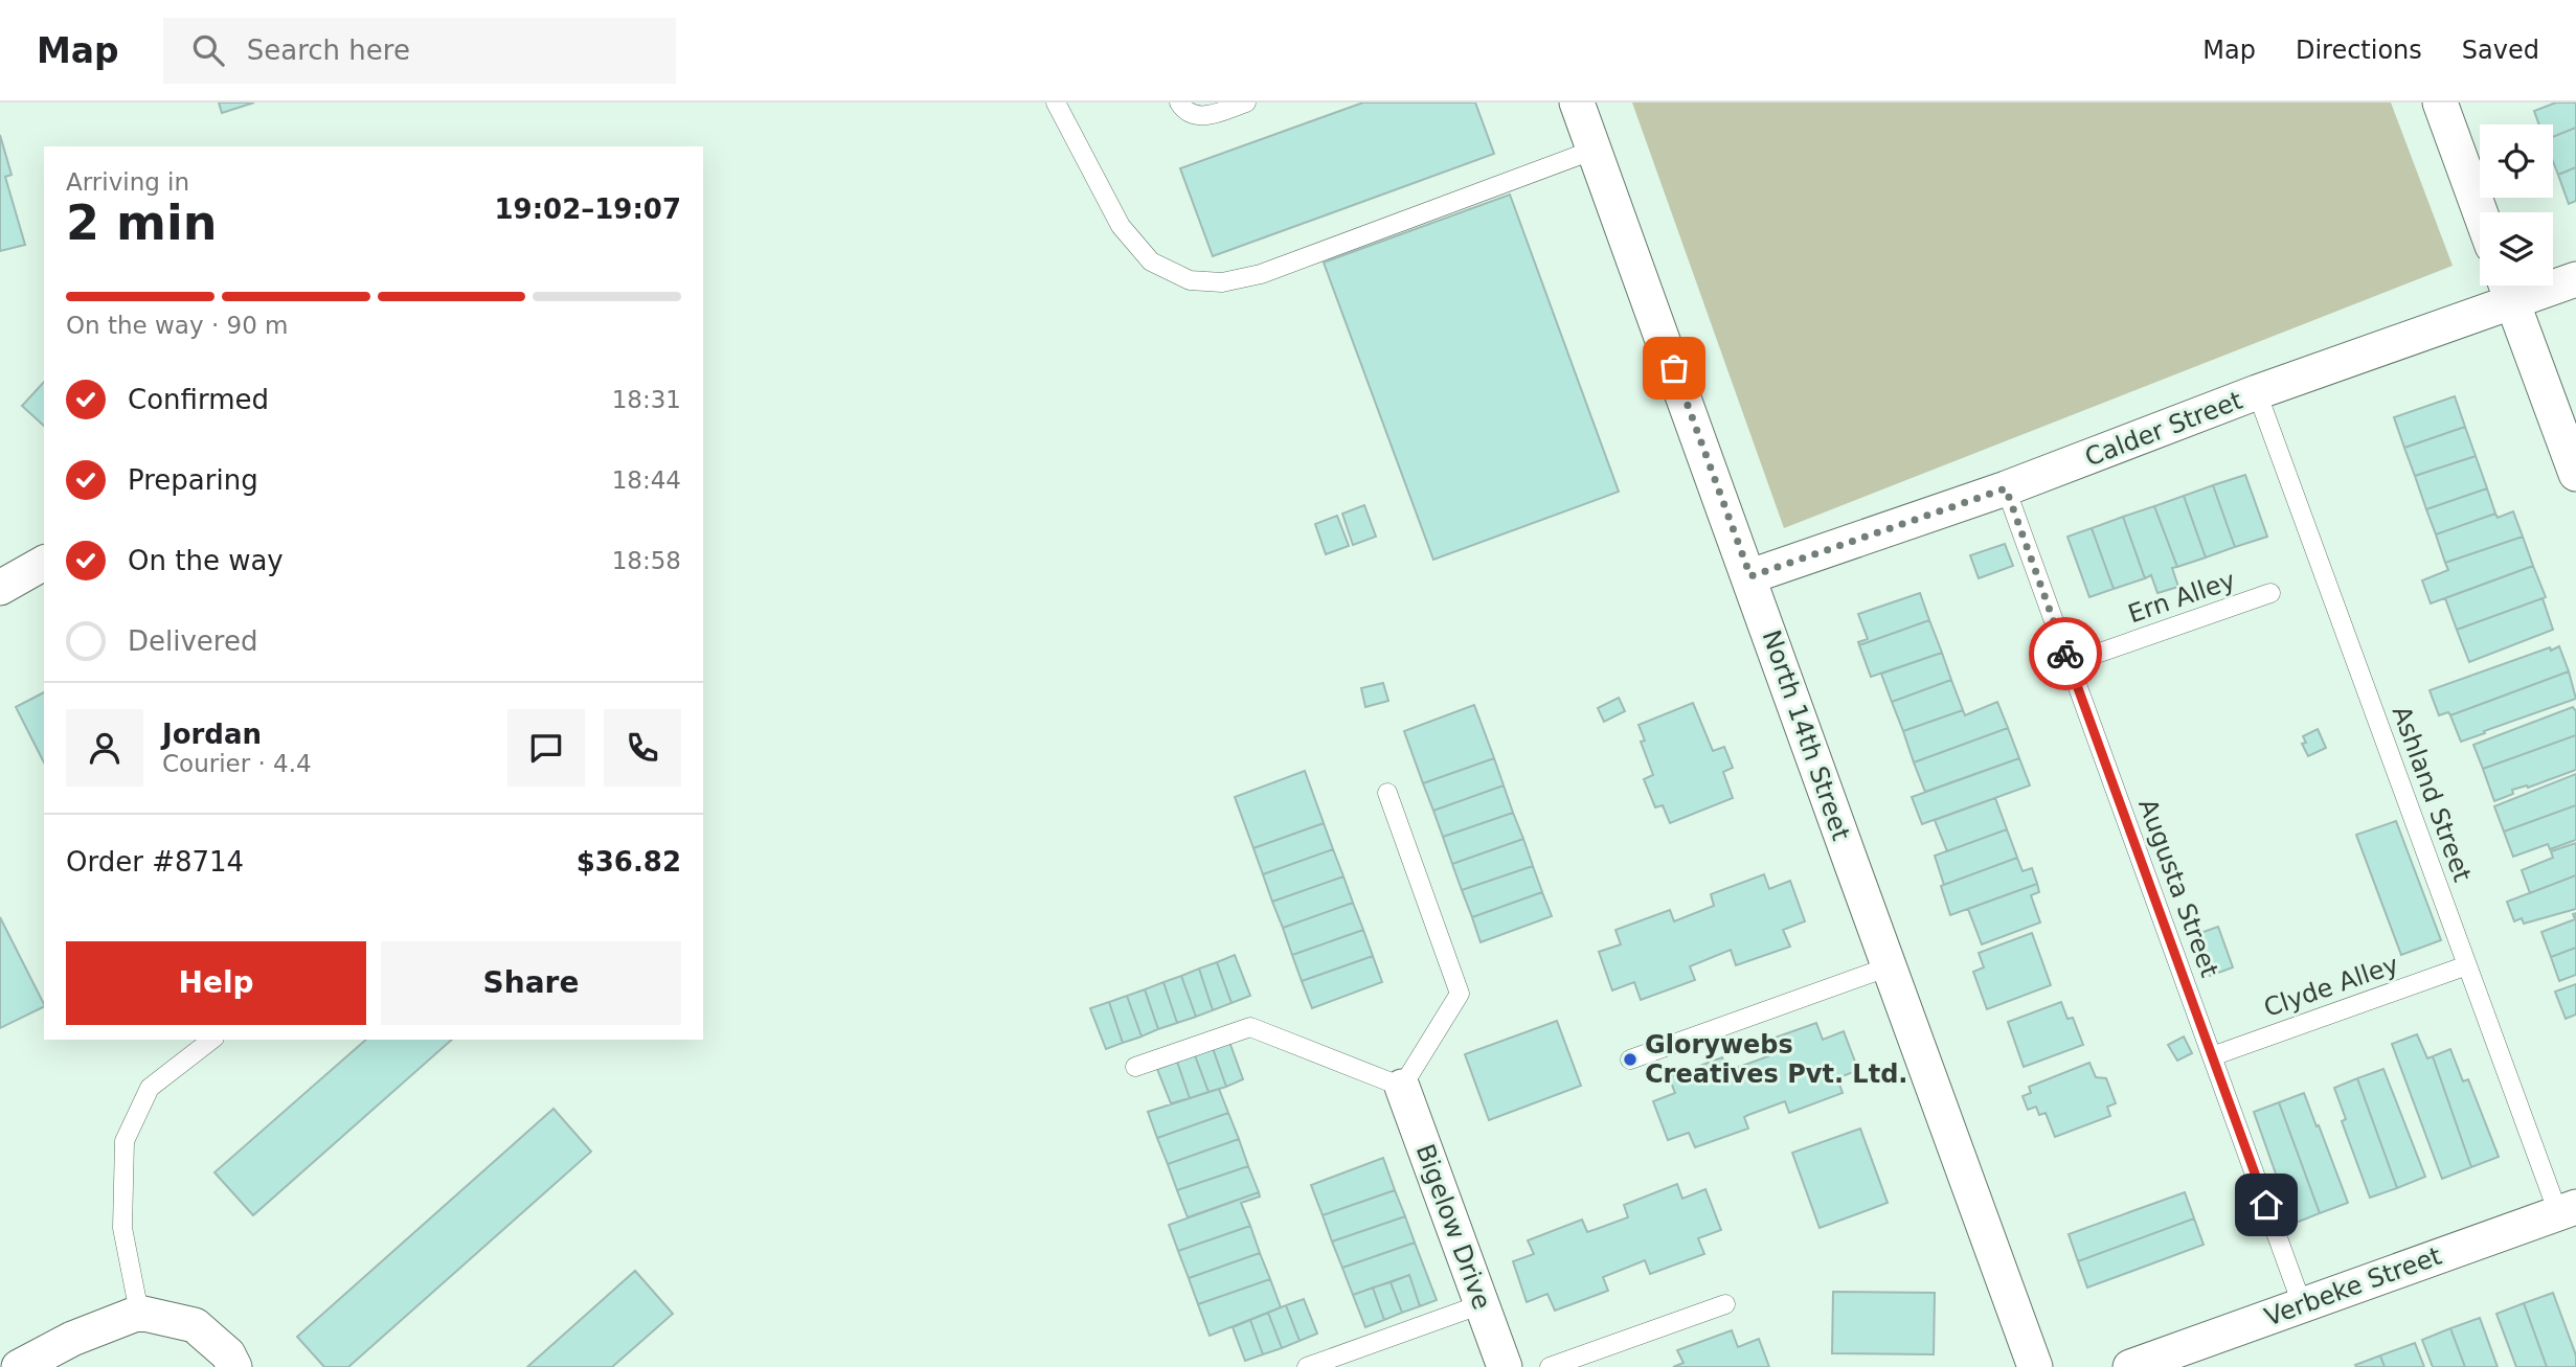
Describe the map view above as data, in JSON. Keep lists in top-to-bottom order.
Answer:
{
  "streets": {
    "street": [
      "Calder Street",
      "North 14th Street",
      "Bigelow Drive",
      "Verbeke Street"
    ],
    "lane": [
      "Ern Alley",
      "Ashland Street",
      "Augusta Street",
      "Clyde Alley"
    ]
  },
  "crossings": [
    ["Calder Street", "North 14th Street"],
    ["Calder Street", "Ashland Street"],
    ["Calder Street", "Augusta Street"],
    ["Ern Alley", "Augusta Street"],
    ["Ashland Street", "Clyde Alley"],
    ["Ashland Street", "Verbeke Street"],
    ["Augusta Street", "Clyde Alley"],
    ["Augusta Street", "Verbeke Street"]
  ],
  "places": ["Glorywebs Creatives Pvt. Ltd."],
  "page": {
    "header": "Map",
    "search": "Search here",
    "nav": ["Map", "Directions", "Saved"],
    "heading": ["2 min", "Arriving in", "19:02–19:07"],
    "panel": [
      "Jordan",
      "Courier · 4.4",
      "Order #8714",
      "$36.82"
    ],
    "bar": "On the way · 90 m",
    "list": [
      ["Confirmed", "18:31"],
      ["Preparing", "18:44"],
      ["On the way", "18:58"],
      "Delivered"
    ],
    "buttons": ["Help", "Share"]
  }
}
